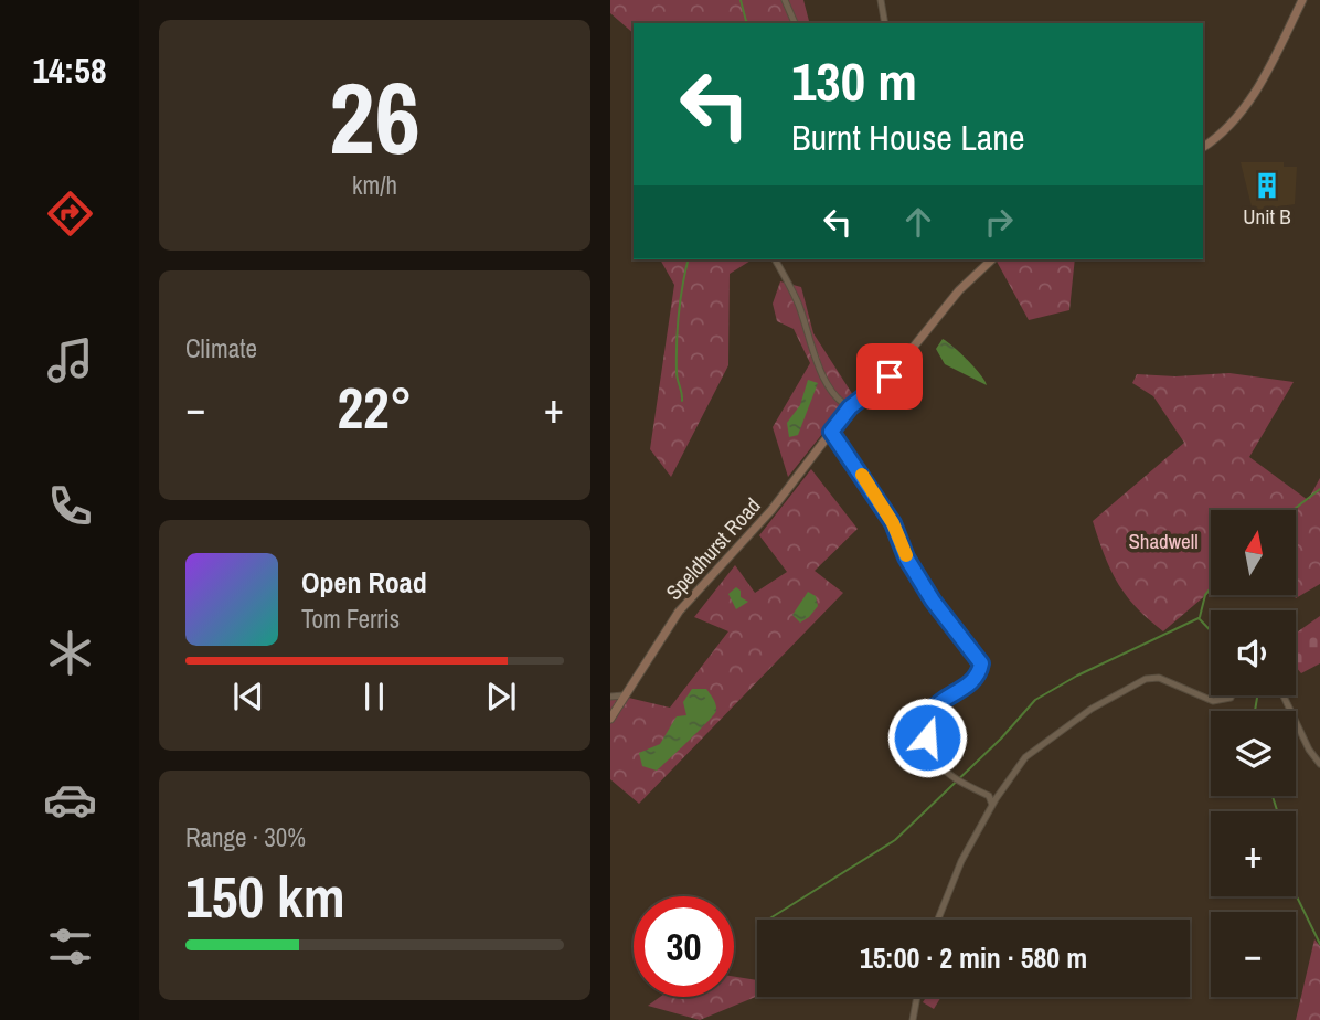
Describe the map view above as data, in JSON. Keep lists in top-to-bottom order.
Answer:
{
  "streets": {
    "street": ["Speldhurst Road"]
  },
  "parks": ["Shadwell"],
  "places": {
    "building": ["Unit B"]
  },
  "north": "top",
  "page": {
    "tabs": "14:58",
    "tile": [
      ["26", "km/h"],
      "Climate",
      ["Range · 30%", "150 km"]
    ],
    "turn": ["130 m", "Burnt House Lane"],
    "heat": ["−", "22°", "+"],
    "map_buttons": ["+", "−"],
    "song": ["Open Road", "Tom Ferris"],
    "limit": "30",
    "trip": "15:00 · 2 min · 580 m"
  }
}
